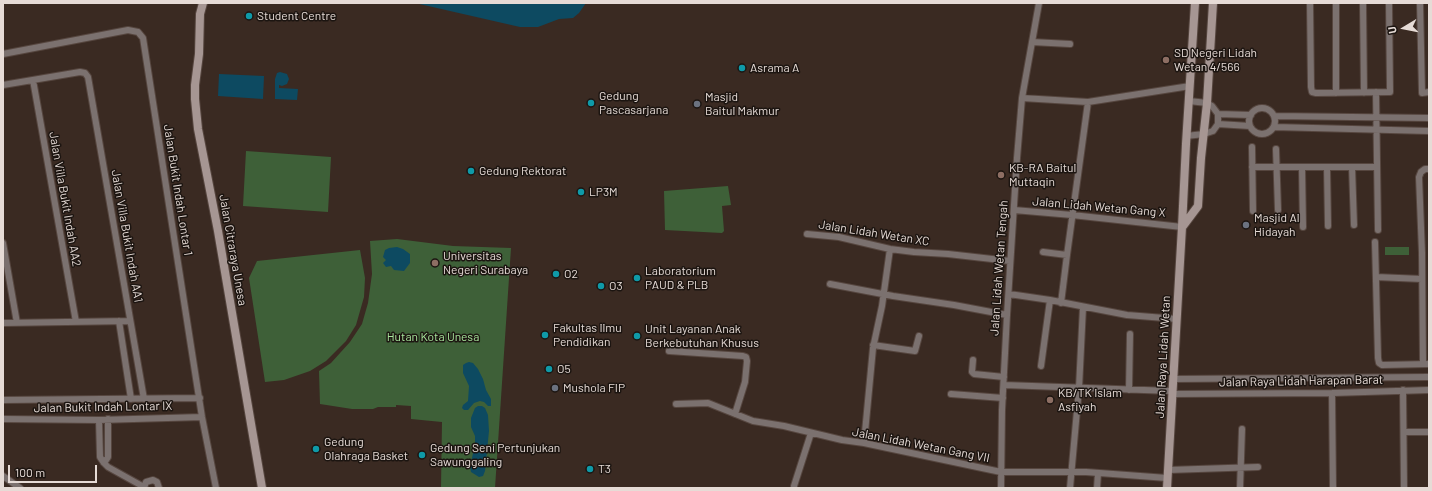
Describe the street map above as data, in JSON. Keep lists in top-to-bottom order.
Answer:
{
  "streets": {
    "main road": ["Jalan Citraraya Unesa", "Jalan Raya Lidah Wetan"],
    "street": [
      "Jalan Bukit Indah Lontar 1",
      "Jalan Villa Bukit Indah AA2",
      "Jalan Lidah Wetan Gang X",
      "Jalan Lidah Wetan XC",
      "Jalan Villa Bukit Indah AA1",
      "Jalan Lidah Wetan Tengah",
      "Jalan Raya Lidah Harapan Barat",
      "Jalan Bukit Indah Lontar IX",
      "Jalan Lidah Wetan Gang VII"
    ]
  },
  "crossings": [
    ["Jalan Bukit Indah Lontar 1", "Jalan Bukit Indah Lontar IX"],
    ["Jalan Villa Bukit Indah AA2", "Jalan Villa Bukit Indah AA1"],
    ["Jalan Lidah Wetan Gang X", "Jalan Lidah Wetan Tengah"],
    ["Jalan Lidah Wetan Gang X", "Jalan Raya Lidah Wetan"],
    ["Jalan Lidah Wetan XC", "Jalan Lidah Wetan Tengah"],
    ["Jalan Villa Bukit Indah AA1", "Jalan Bukit Indah Lontar IX"],
    ["Jalan Lidah Wetan Tengah", "Jalan Raya Lidah Harapan Barat"],
    ["Jalan Lidah Wetan Tengah", "Jalan Lidah Wetan Gang VII"],
    ["Jalan Raya Lidah Wetan", "Jalan Raya Lidah Harapan Barat"],
    ["Jalan Raya Lidah Wetan", "Jalan Lidah Wetan Gang VII"]
  ],
  "parks": ["Hutan Kota Unesa"],
  "places": [
    "Student Centre",
    "SD Negeri Lidah Wetan 4/566",
    "Asrama A",
    "Gedung Pascasarjana",
    "Masjid Baitul Makmur",
    "Gedung Rektorat",
    "KB-RA Baitul Muttaqin",
    "LP3M",
    "Masjid Al Hidayah",
    "Universitas Negeri Surabaya",
    "O2",
    "Laboratorium PAUD & PLB",
    "O3",
    "Fakultas Ilmu Pendidikan",
    "Unit Layanan Anak Berkebutuhan Khusus",
    "O5",
    "Mushola FIP",
    "KB/TK Islam Asfiyah",
    "Gedung Olahraga Basket",
    "Gedung Seni Pertunjukan Sawunggaling",
    "T3"
  ],
  "scale_bar": "100 m",
  "north": "left"
}
